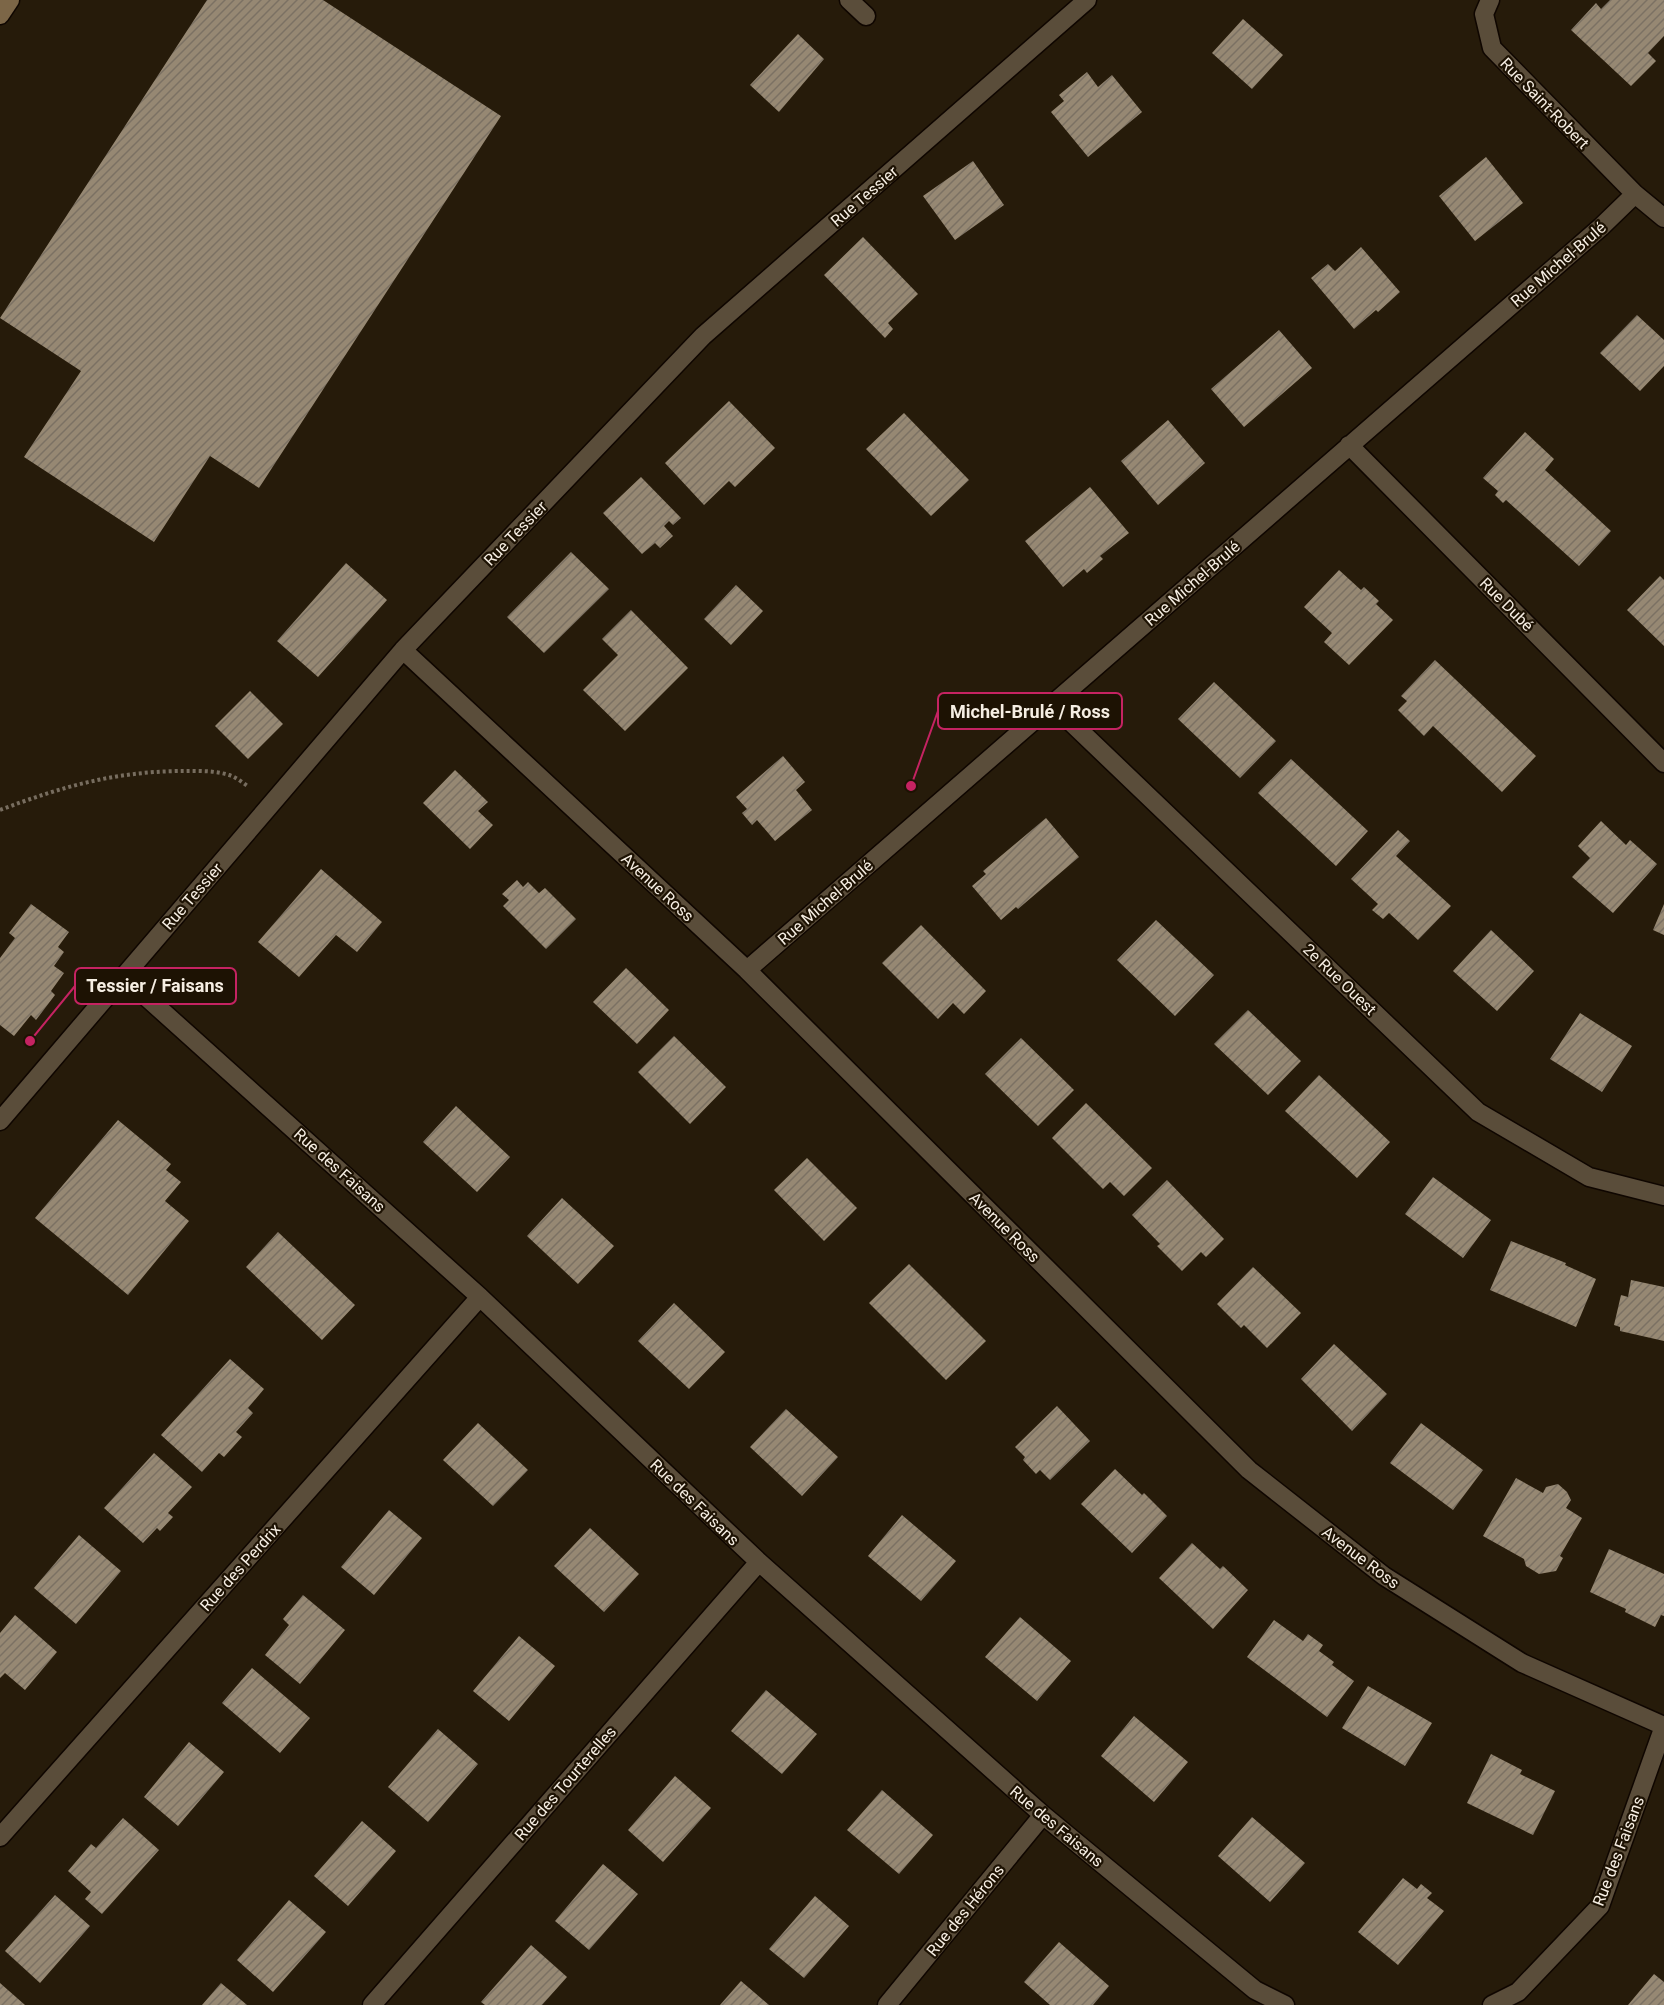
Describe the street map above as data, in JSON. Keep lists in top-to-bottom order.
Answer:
{
  "streets": {
    "street": [
      "Rue Saint-Robert",
      "Rue Tessier",
      "Rue Michel-Brulé",
      "Rue Dubé",
      "Avenue Ross",
      "2e Rue Ouest",
      "Rue des Faisans",
      "Rue des Perdrix",
      "Rue des Tourterelles",
      "Rue des Hérons"
    ]
  },
  "crossings": [
    ["Rue Saint-Robert", "Rue Michel-Brulé"],
    ["Rue Tessier", "Avenue Ross"],
    ["Rue Tessier", "Rue des Faisans"],
    ["Rue Michel-Brulé", "Rue Dubé"],
    ["Rue Michel-Brulé", "Avenue Ross"],
    ["Rue Michel-Brulé", "2e Rue Ouest"],
    ["Avenue Ross", "Rue des Faisans"],
    ["Rue des Faisans", "Rue des Perdrix"],
    ["Rue des Faisans", "Rue des Tourterelles"],
    ["Rue des Faisans", "Rue des Hérons"]
  ],
  "places": ["Michel-Brulé / Ross", "Tessier / Faisans"]
}
